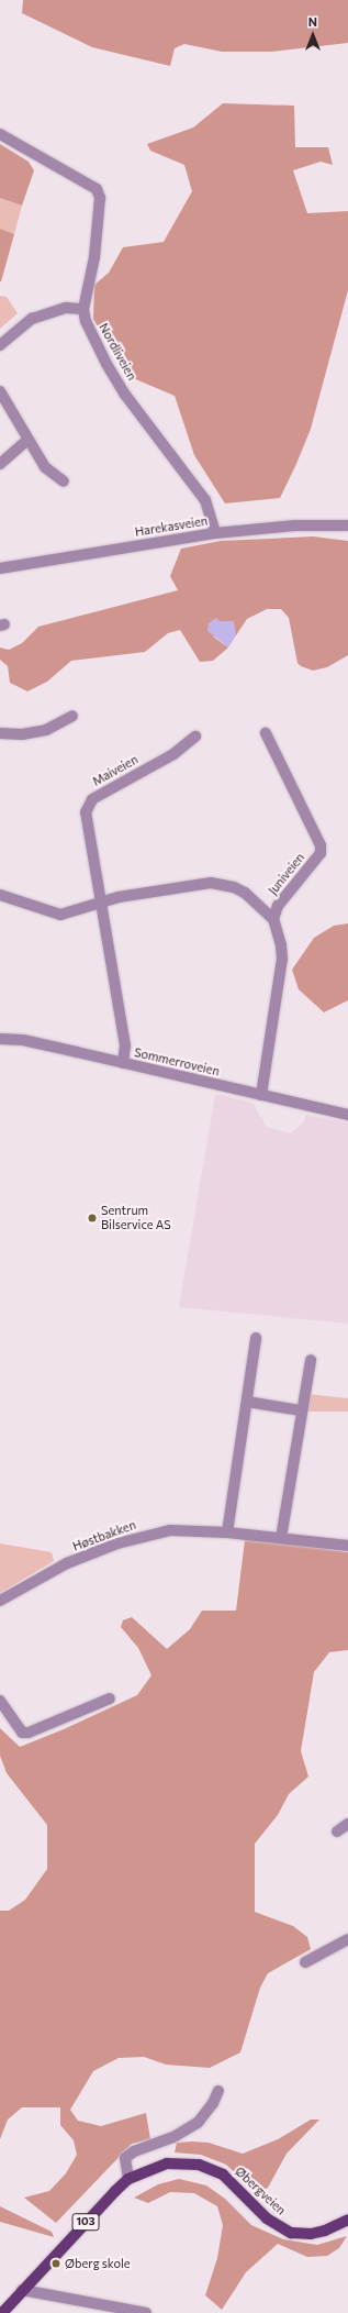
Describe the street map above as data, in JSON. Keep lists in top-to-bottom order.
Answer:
{
  "streets": {
    "main road": ["Øbergveien", "103"],
    "street": [
      "Nordliveien",
      "Harekasveien",
      "Maiveien",
      "Juniveien",
      "Sommerroveien",
      "Høstbakken"
    ]
  },
  "crossings": [
    ["Nordliveien", "Harekasveien"],
    ["Maiveien", "Sommerroveien"]
  ],
  "places": ["Sentrum Bilservice AS", "Øberg skole"],
  "north": "top"
}
